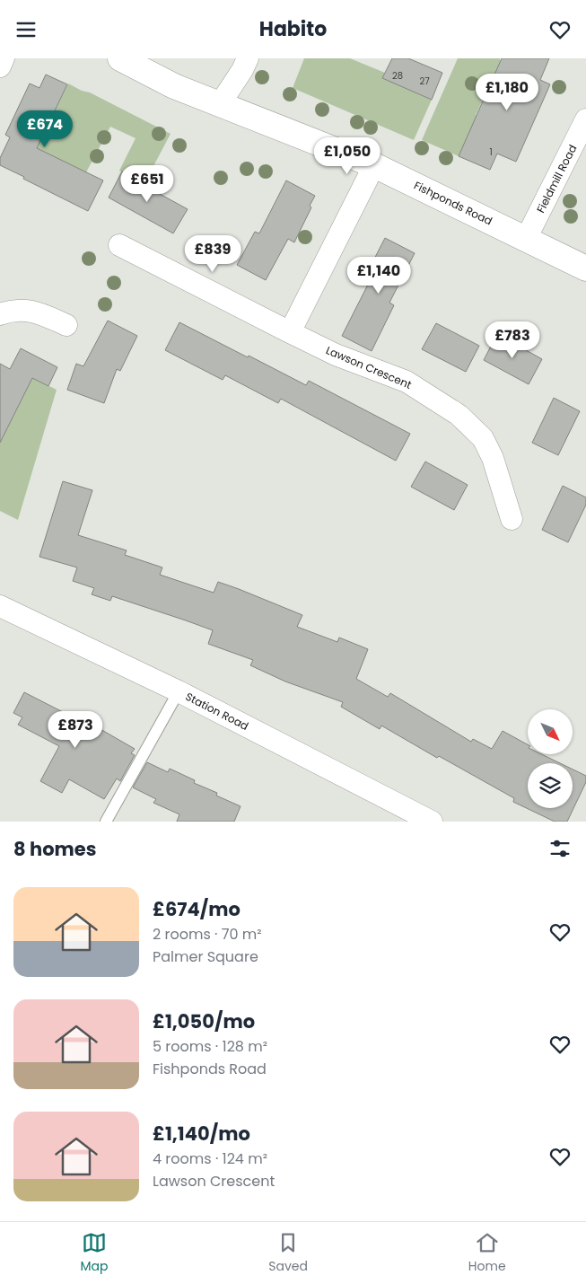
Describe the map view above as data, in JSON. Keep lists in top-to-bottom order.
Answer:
{
  "streets": {
    "street": [
      "Fieldmill Road",
      "Fishponds Road",
      "Lawson Crescent",
      "Station Road"
    ]
  },
  "crossings": [
    ["Fieldmill Road", "Fishponds Road"]
  ],
  "house_numbers": ["28", "27", "1"],
  "north": "bottom right",
  "page": {
    "header": "Habito",
    "price": [
      "£1,180",
      "£674",
      "£1,050",
      "£651",
      "£839",
      "£1,140",
      "£783",
      "£873"
    ],
    "heading": "8 homes",
    "list": [
      {
        "name": "£674/mo",
        "note": "2 rooms · 70 m² · Palmer Square"
      },
      {
        "name": "£1,050/mo",
        "note": "5 rooms · 128 m² · Fishponds Road"
      },
      {
        "name": "£1,140/mo",
        "note": "4 rooms · 124 m² · Lawson Crescent"
      }
    ],
    "tabs": ["Map", "Saved", "Home"]
  }
}
